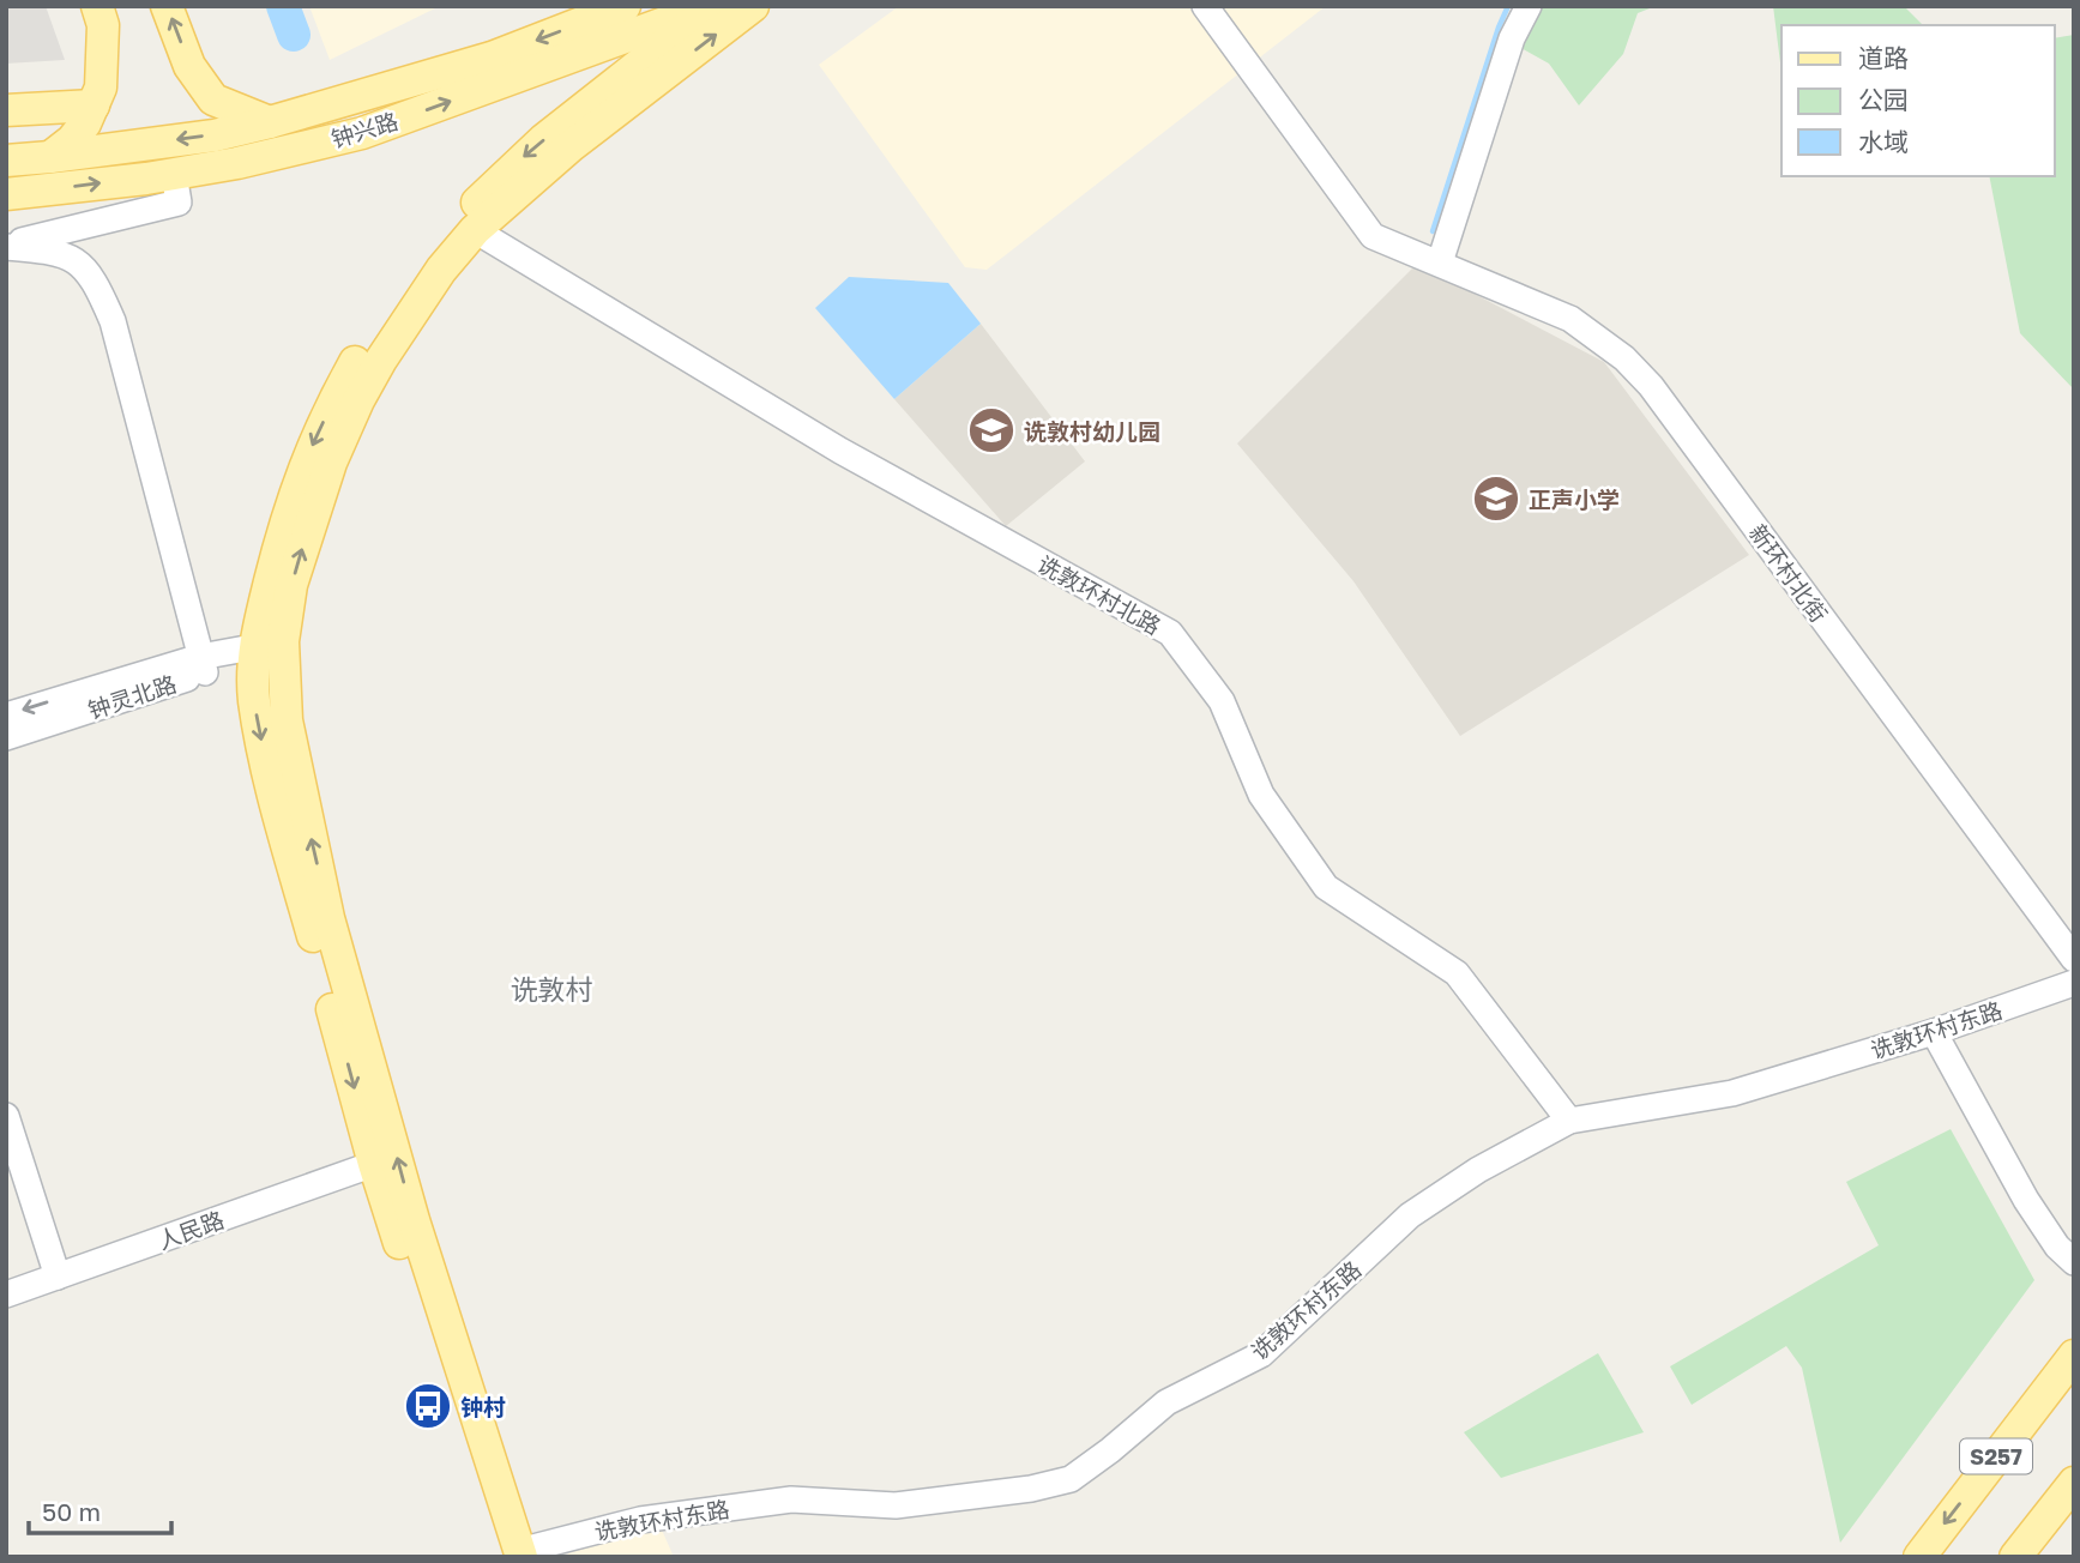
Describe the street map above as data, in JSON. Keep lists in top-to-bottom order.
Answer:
{
  "streets": {
    "main road": ["钟兴路", "S257"],
    "street": [
      "新环村北街",
      "诜敦环村北路",
      "钟灵北路",
      "诜敦环村东路",
      "人民路"
    ]
  },
  "crossings": [
    ["诜敦环村北路", "诜敦环村东路"]
  ],
  "districts": ["诜敦村"],
  "places": {
    "school or university": ["诜敦村幼儿园", "正声小学"],
    "bus stop": ["钟村"]
  },
  "legend": ["道路", "公园", "水域"],
  "scale_bar": "50 m"
}
